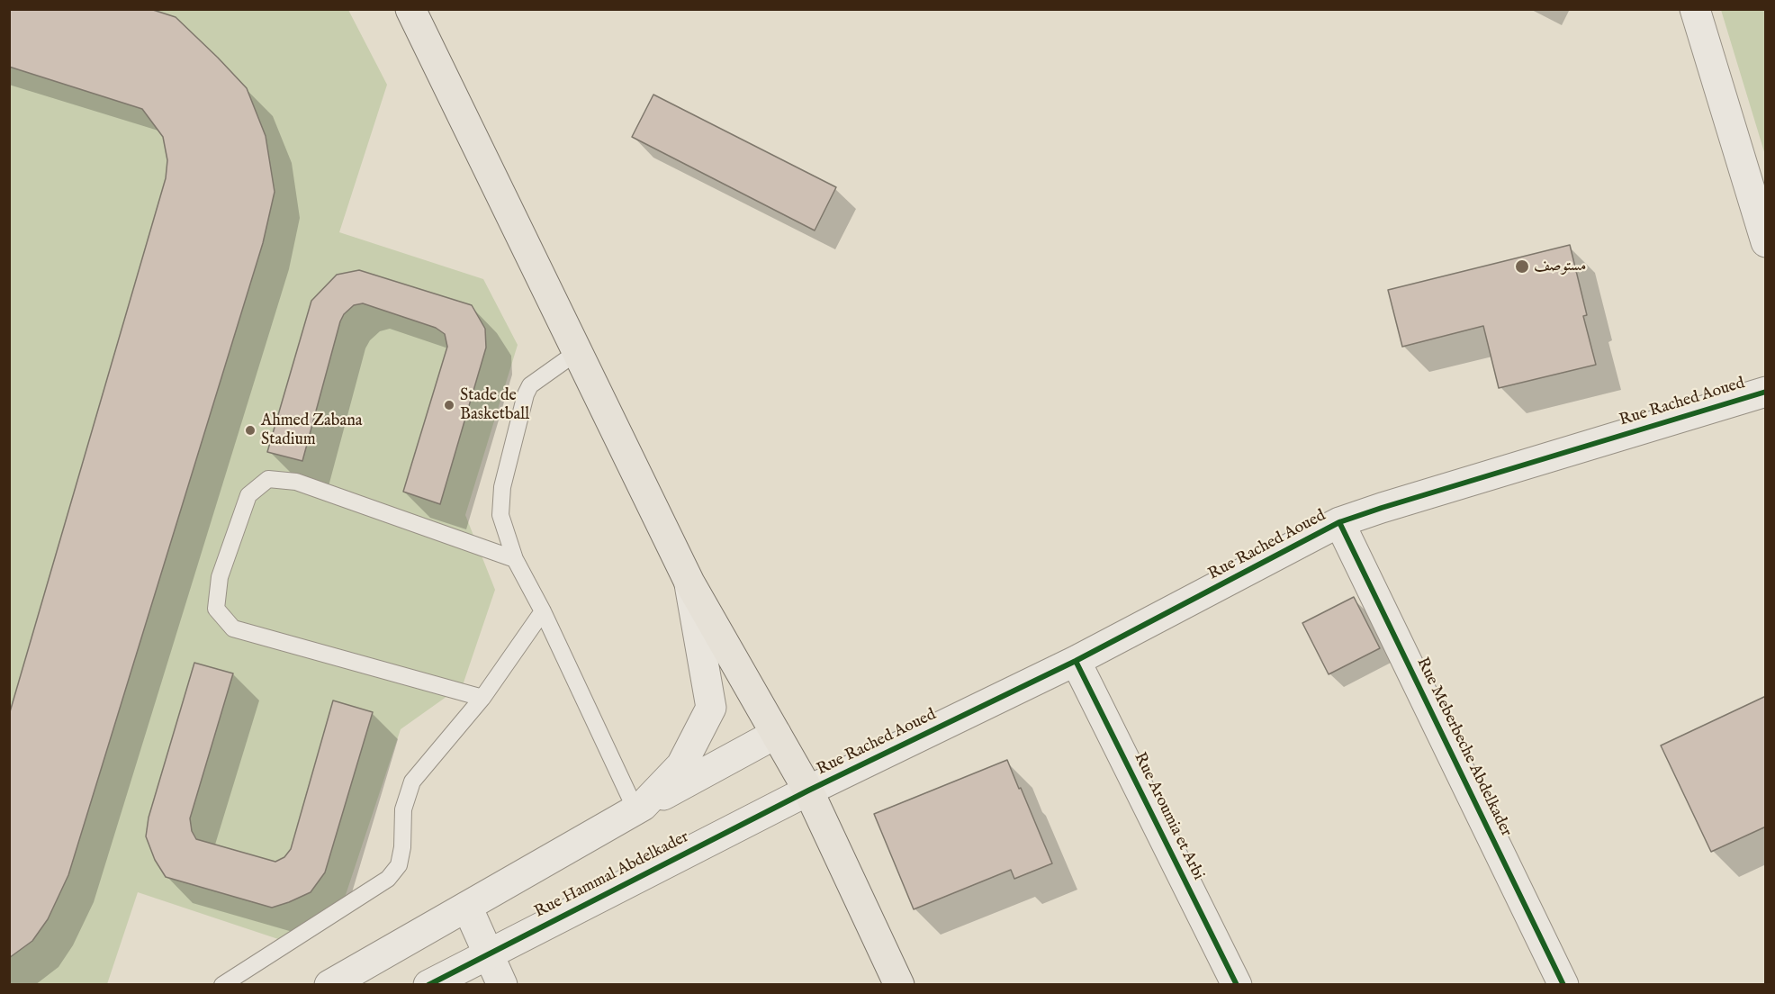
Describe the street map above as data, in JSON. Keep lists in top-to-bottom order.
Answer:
{
  "streets": {
    "street": [
      "Rue Rached Aoued",
      "Rue Meberbeche Abdelkader",
      "Rue Aroumia et Arbi",
      "Rue Hammal Abdelkader"
    ]
  },
  "crossings": [
    ["Rue Rached Aoued", "Rue Meberbeche Abdelkader"],
    ["Rue Rached Aoued", "Rue Aroumia et Arbi"],
    ["Rue Rached Aoued", "Rue Hammal Abdelkader"]
  ],
  "places": ["مستوصف", "Stade de Basketball", "Ahmed Zabana Stadium"]
}
